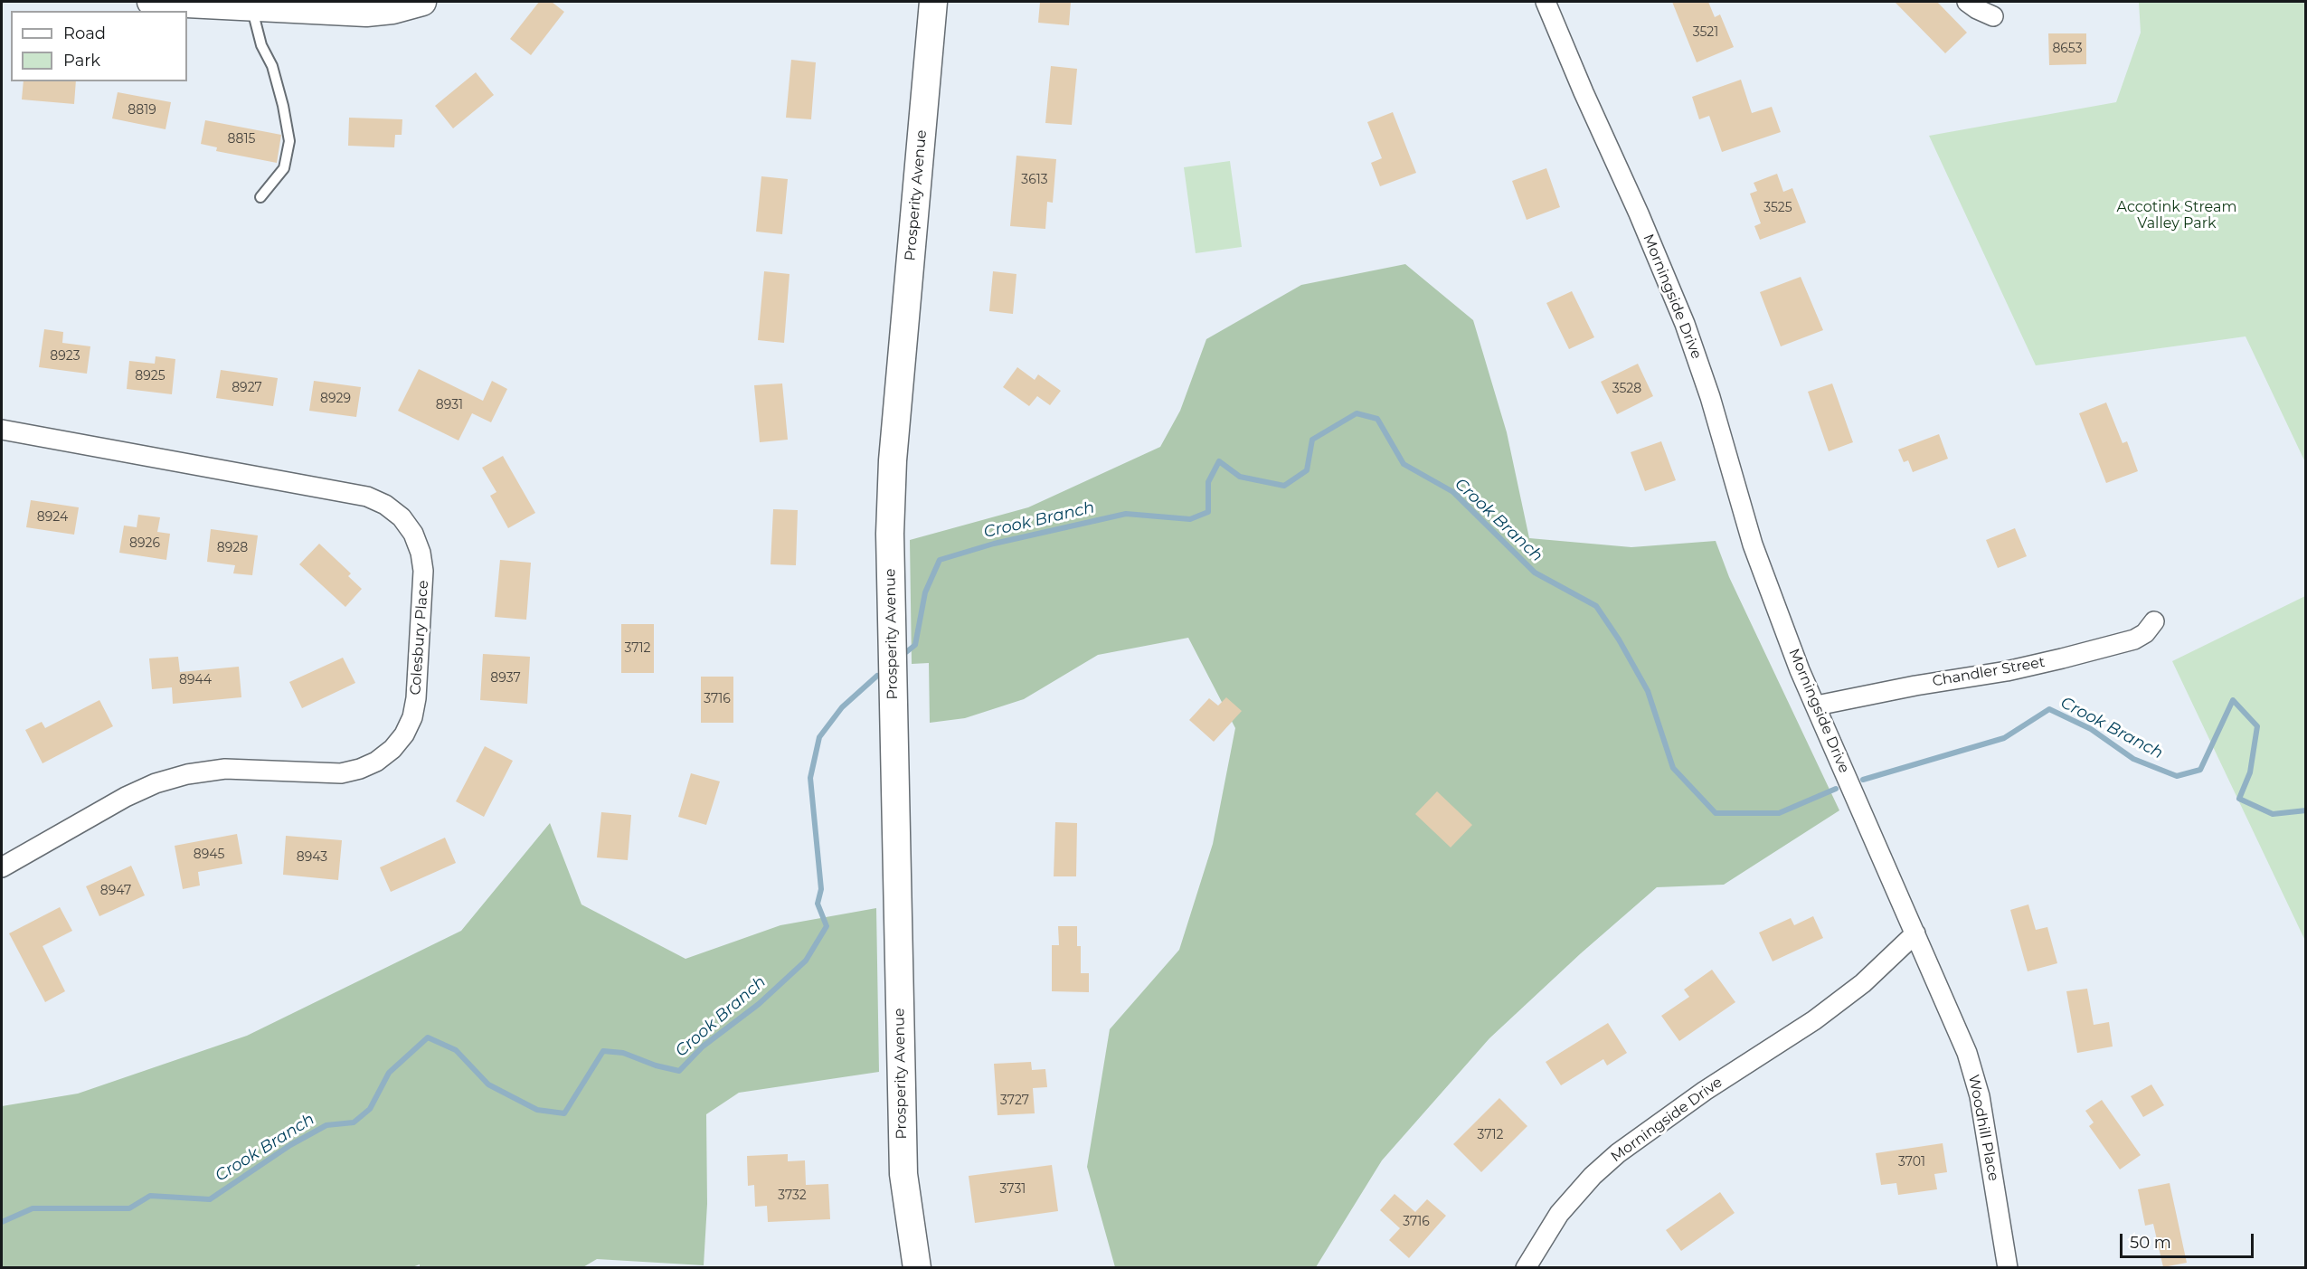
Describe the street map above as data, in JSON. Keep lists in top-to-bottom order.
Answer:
{
  "streets": {
    "main road": ["Prosperity Avenue"],
    "street": [
      "Morningside Drive",
      "Colesbury Place",
      "Chandler Street",
      "Woodhill Place"
    ]
  },
  "crossings": [
    ["Morningside Drive", "Chandler Street"],
    ["Morningside Drive", "Woodhill Place"]
  ],
  "water": ["Crook Branch"],
  "parks": ["Accotink Stream Valley Park"],
  "house_numbers": [
    "3521",
    "8653",
    "8819",
    "8815",
    "3613",
    "3525",
    "8923",
    "8925",
    "8927",
    "3528",
    "8929",
    "8931",
    "8924",
    "8926",
    "8928",
    "3712",
    "8937",
    "8944",
    "3716",
    "8945",
    "8943",
    "8947",
    "3727",
    "3712",
    "3701",
    "3731",
    "3732",
    "3716"
  ],
  "legend": ["Road", "Park"],
  "scale_bar": "50 m"
}
